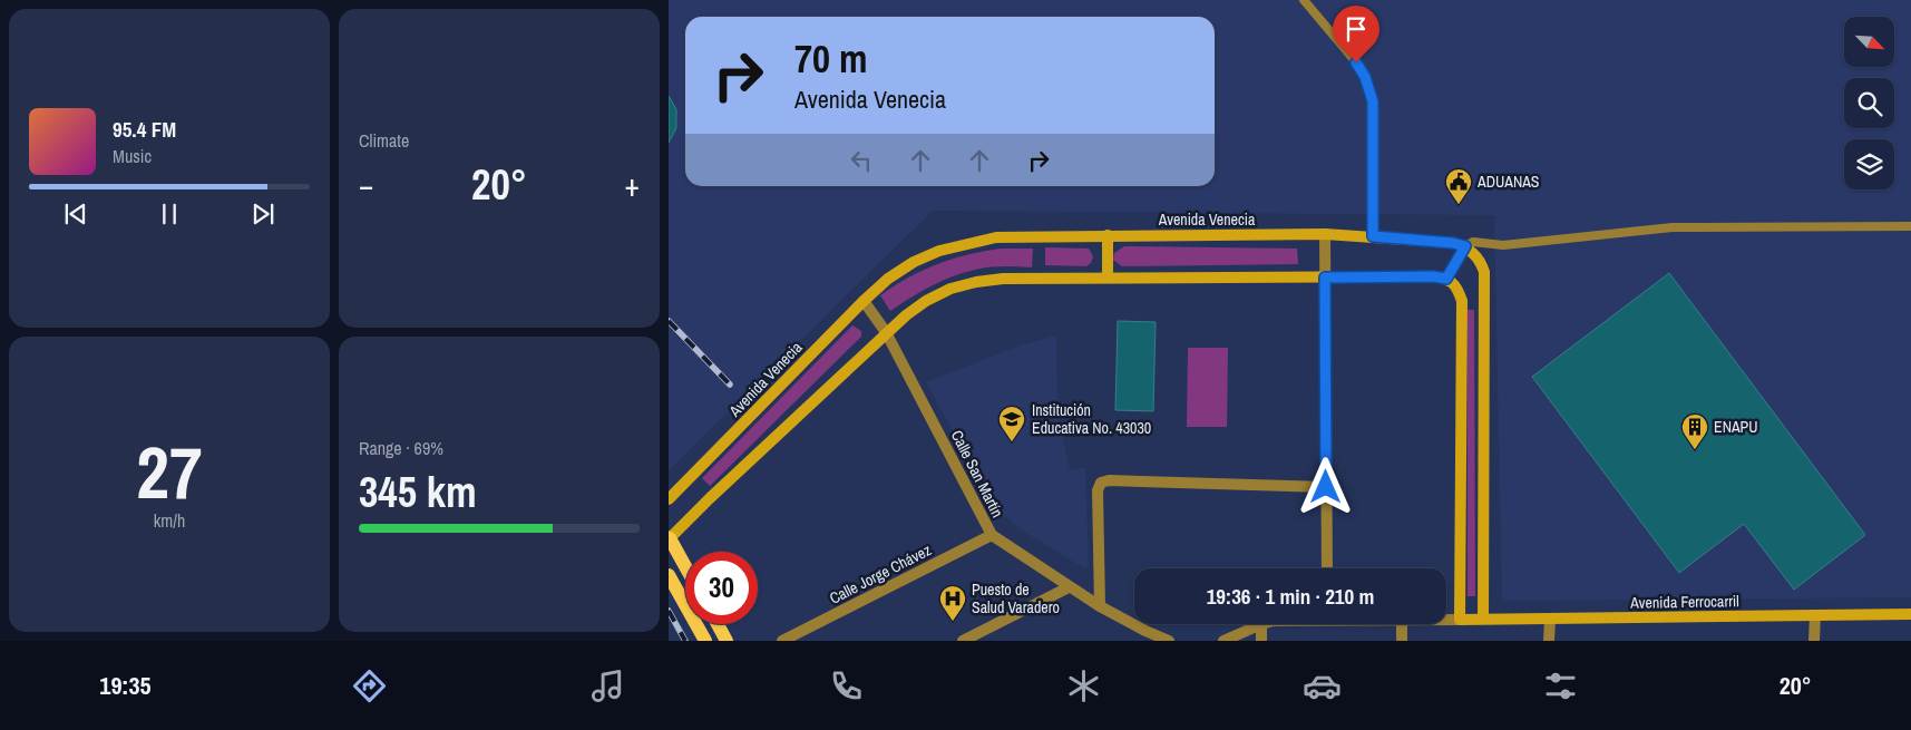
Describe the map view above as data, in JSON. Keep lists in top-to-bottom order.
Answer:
{
  "streets": {
    "street": [
      "Avenida Venecia",
      "Calle San Martín",
      "Calle Jorge Chávez",
      "Avenida Ferrocarril"
    ]
  },
  "crossings": [
    ["Avenida Venecia", "Calle San Martín"],
    ["Calle San Martín", "Calle Jorge Chávez"]
  ],
  "places": {
    "public building": ["ADUANAS"],
    "school or university": ["Institución Educativa No. 43030"],
    "building": ["ENAPU"],
    "hospital": ["Puesto de Salud Varadero"]
  },
  "north": "bottom right",
  "page": {
    "tile": [
      "Climate",
      ["27", "km/h"],
      ["Range · 69%", "345 km"]
    ],
    "turn": ["70 m", "Avenida Venecia"],
    "song": ["95.4 FM", "Music"],
    "heat": ["−", "20°", "+"],
    "limit": "30",
    "trip": "19:36 · 1 min · 210 m",
    "tabs": ["19:35", "20°"]
  }
}
